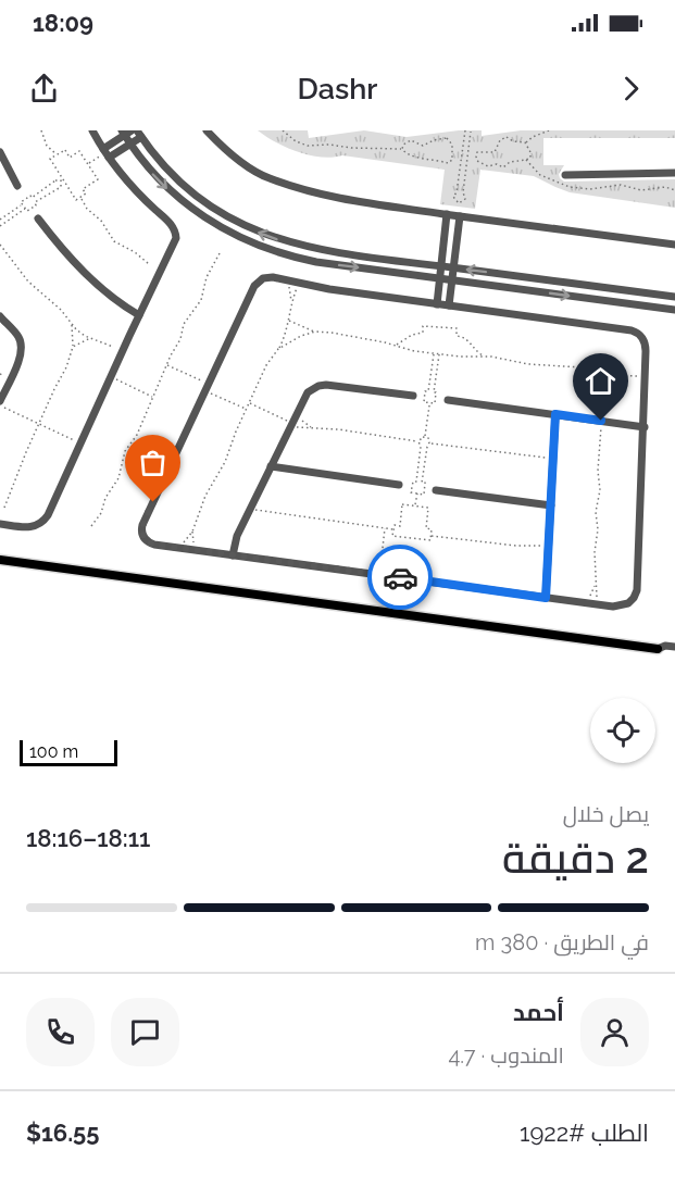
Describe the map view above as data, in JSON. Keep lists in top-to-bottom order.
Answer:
{
  "scale_bar": "100 m",
  "page": {
    "status": "18:09",
    "header": "Dashr",
    "scale": "100 m",
    "heading": ["2 دقيقة", "يصل خلال", "18:11–18:16"],
    "panel": [
      "أحمد",
      "المندوب · 4.7",
      "الطلب #1922",
      "$16.55"
    ],
    "bar": "في الطريق · 380 m"
  }
}
